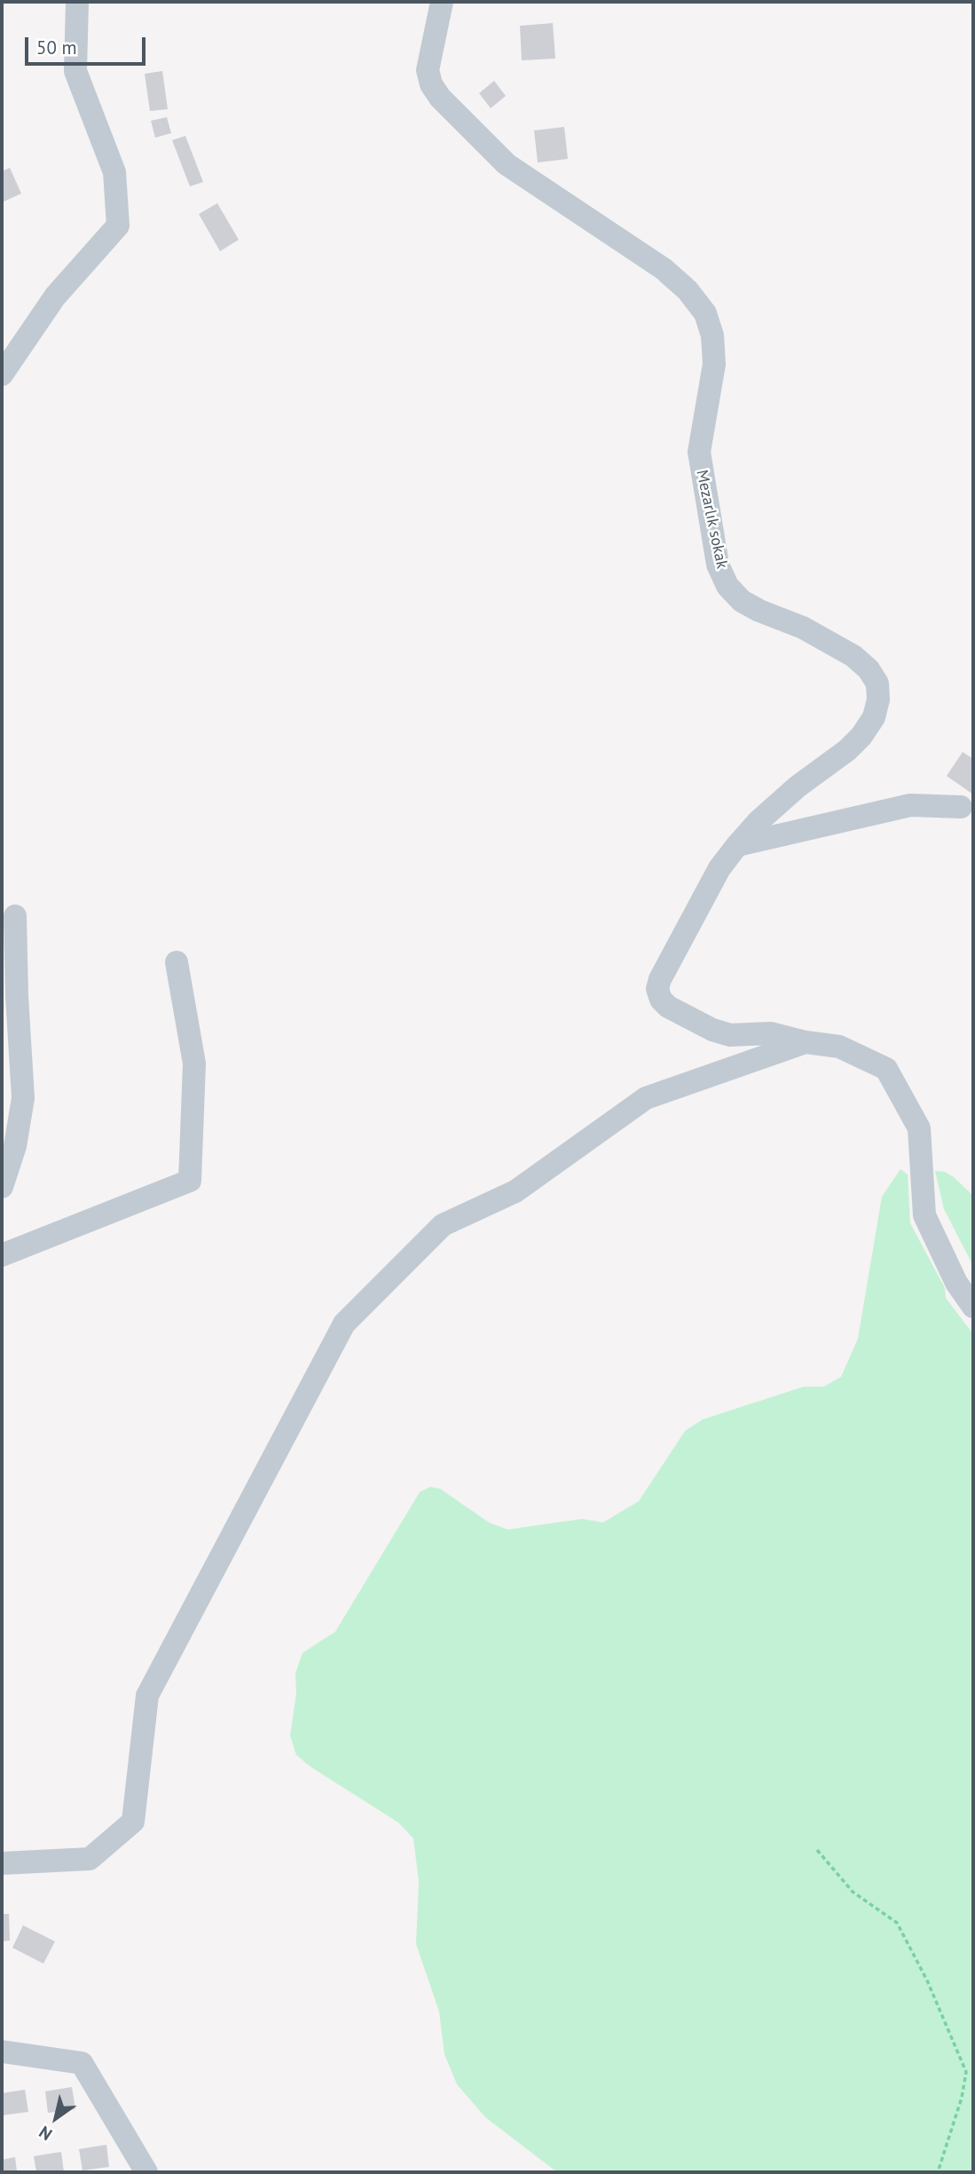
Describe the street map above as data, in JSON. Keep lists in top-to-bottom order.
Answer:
{
  "streets": {
    "street": ["Mezarlık sokak"]
  },
  "scale_bar": "50 m",
  "north": "bottom left"
}
